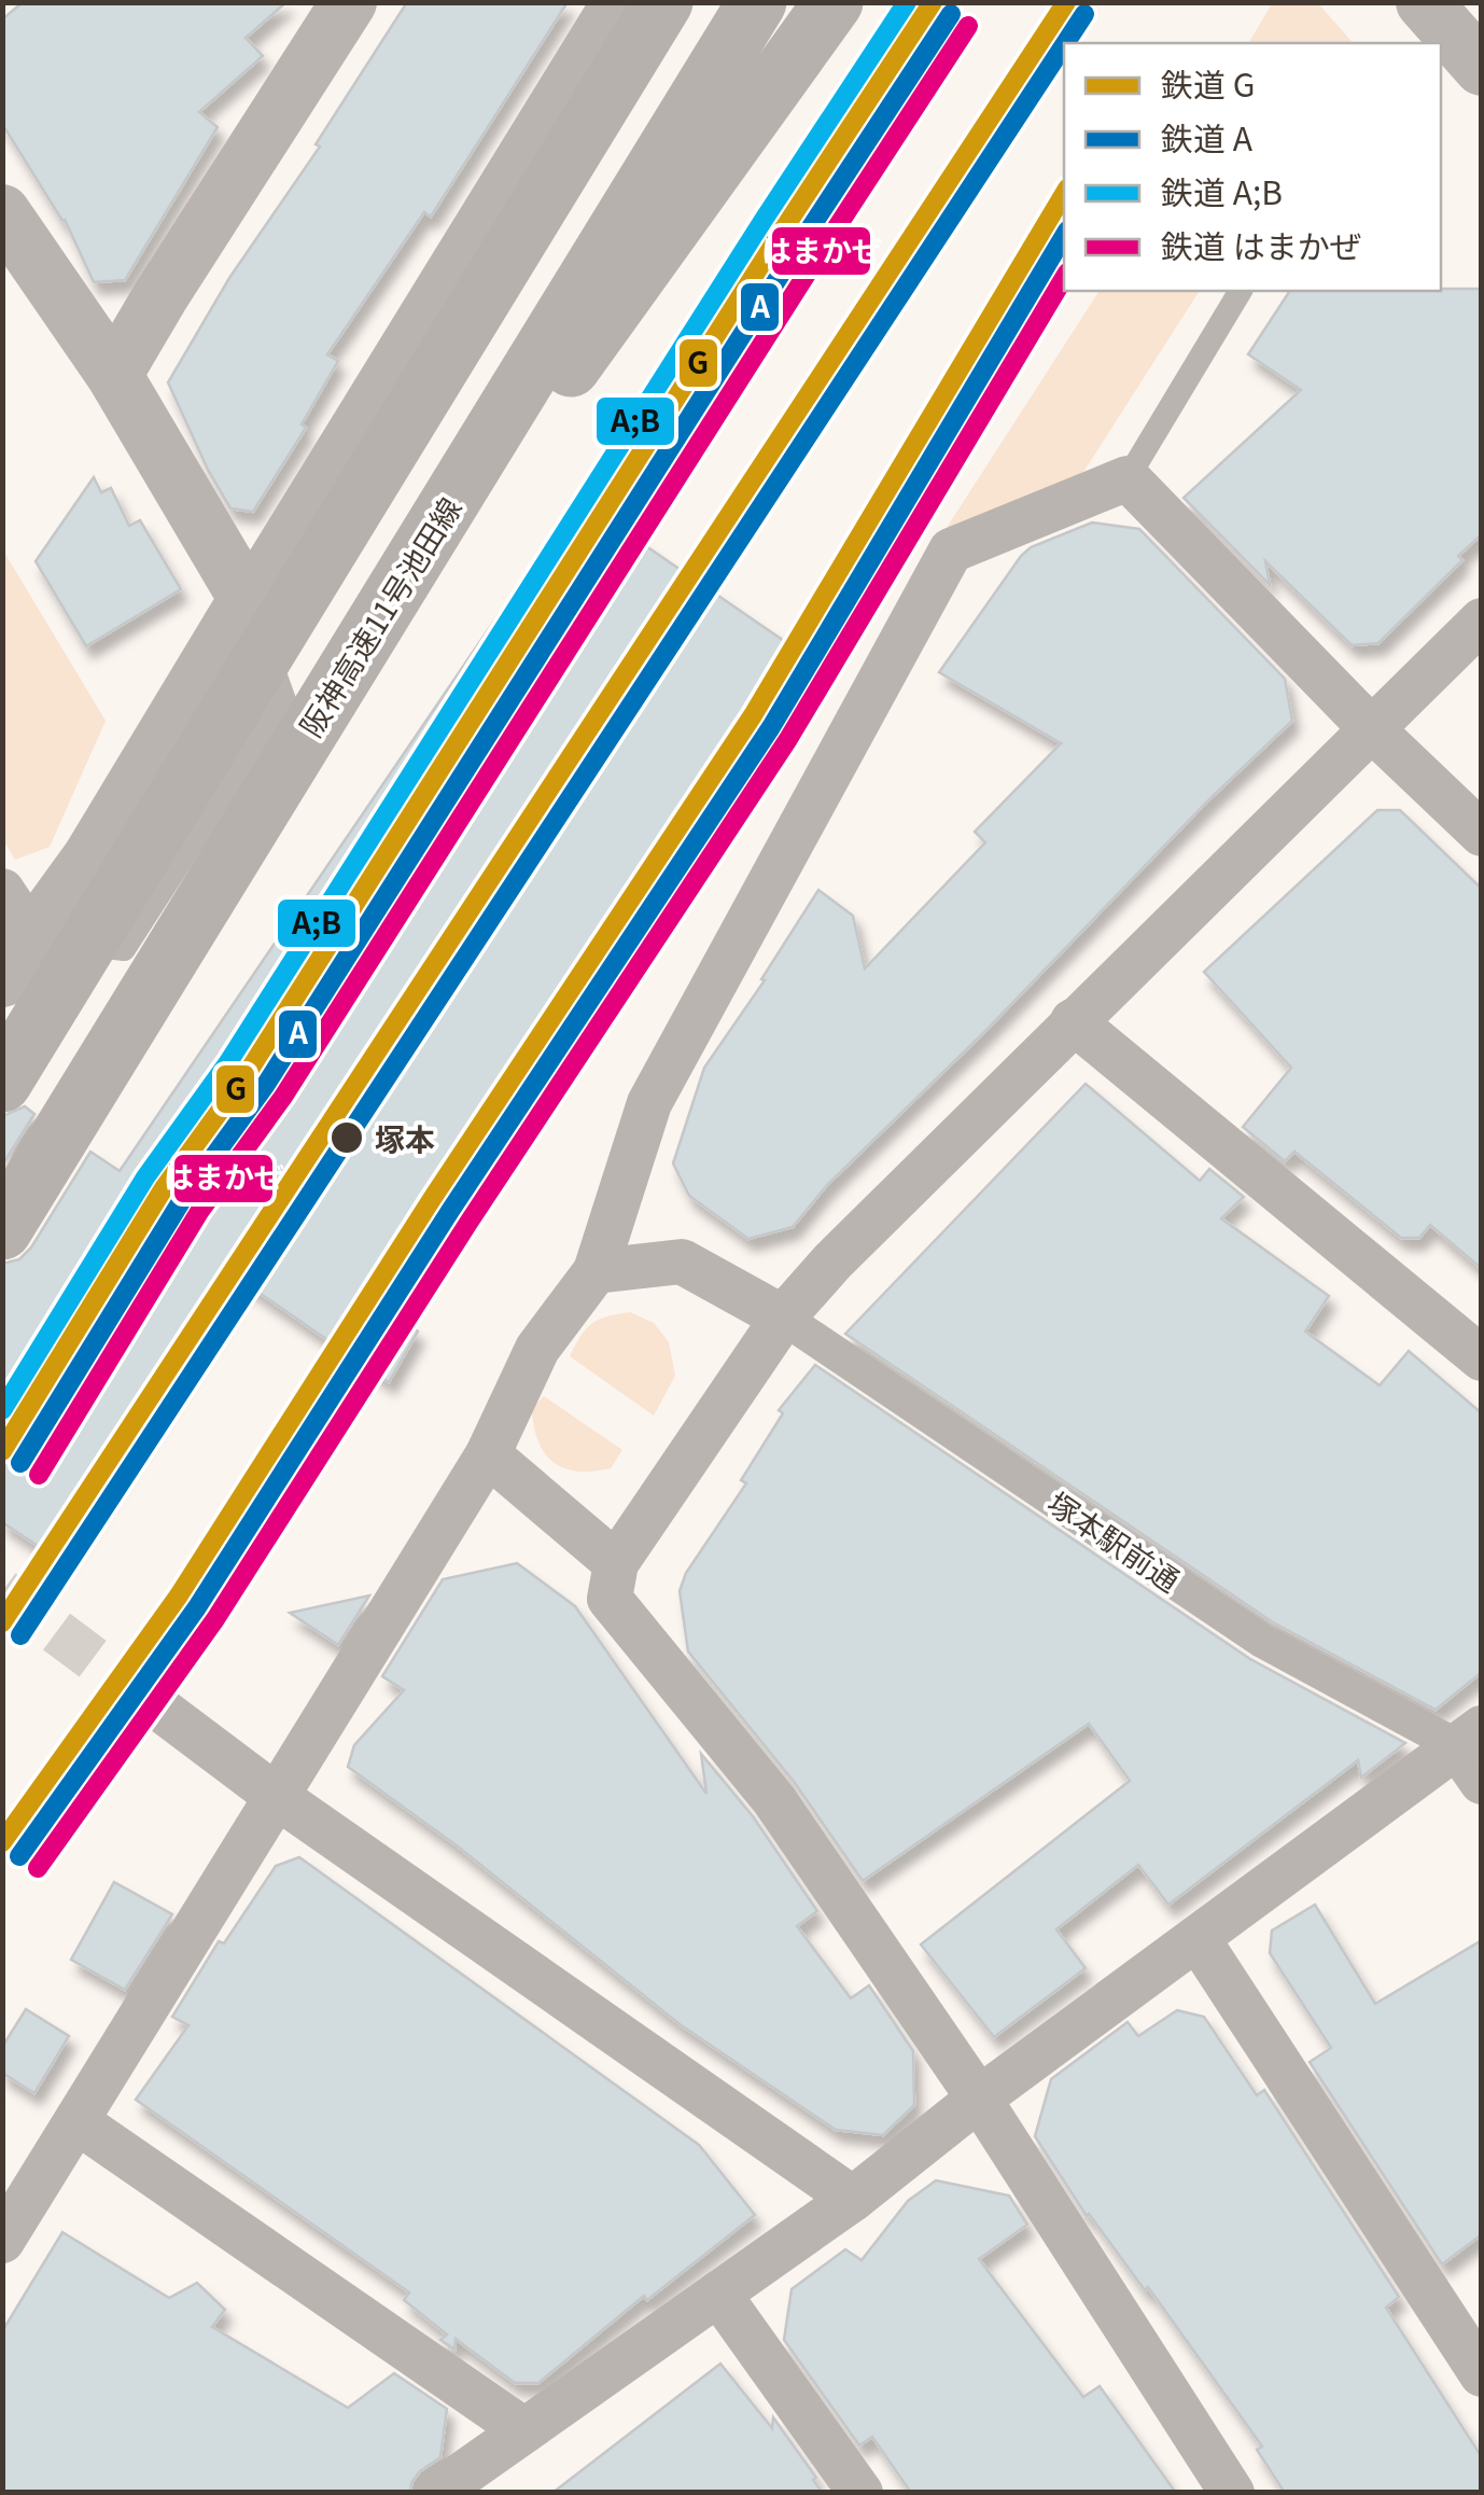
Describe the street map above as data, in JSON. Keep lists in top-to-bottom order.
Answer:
{
  "streets": {
    "highway": ["阪神高速11号池田線"],
    "street": ["塚本駅前通"]
  },
  "places": ["塚本"],
  "lines": [
    "rail line G",
    "rail line A;B",
    "rail line A",
    "rail line はまかぜ"
  ],
  "legend": [
    "鉄道 G",
    "鉄道 A",
    "鉄道 A;B",
    "鉄道 はまかぜ"
  ]
}
